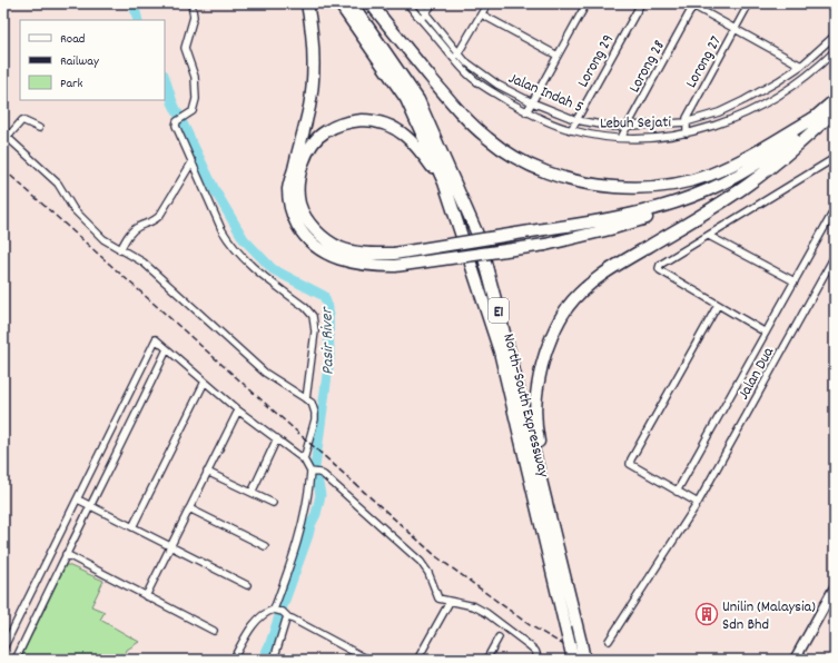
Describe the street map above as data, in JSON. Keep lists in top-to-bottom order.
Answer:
{
  "streets": {
    "highway": ["E1", "North–South Expressway"],
    "street": [
      "Lorong 29",
      "Lorong 27",
      "Lorong 28",
      "Jalan Indah 5",
      "Lebuh Sejati",
      "Jalan Dua"
    ]
  },
  "crossings": [
    ["Lorong 29", "Jalan Indah 5"],
    ["Lorong 29", "Lebuh Sejati"],
    ["Lorong 27", "Jalan Indah 5"],
    ["Lorong 28", "Jalan Indah 5"],
    ["Lorong 28", "Lebuh Sejati"]
  ],
  "water": ["Pasir River"],
  "places": {
    "building": ["Unilin (Malaysia) Sdn Bhd"]
  },
  "legend": ["Road", "Railway", "Park"]
}
